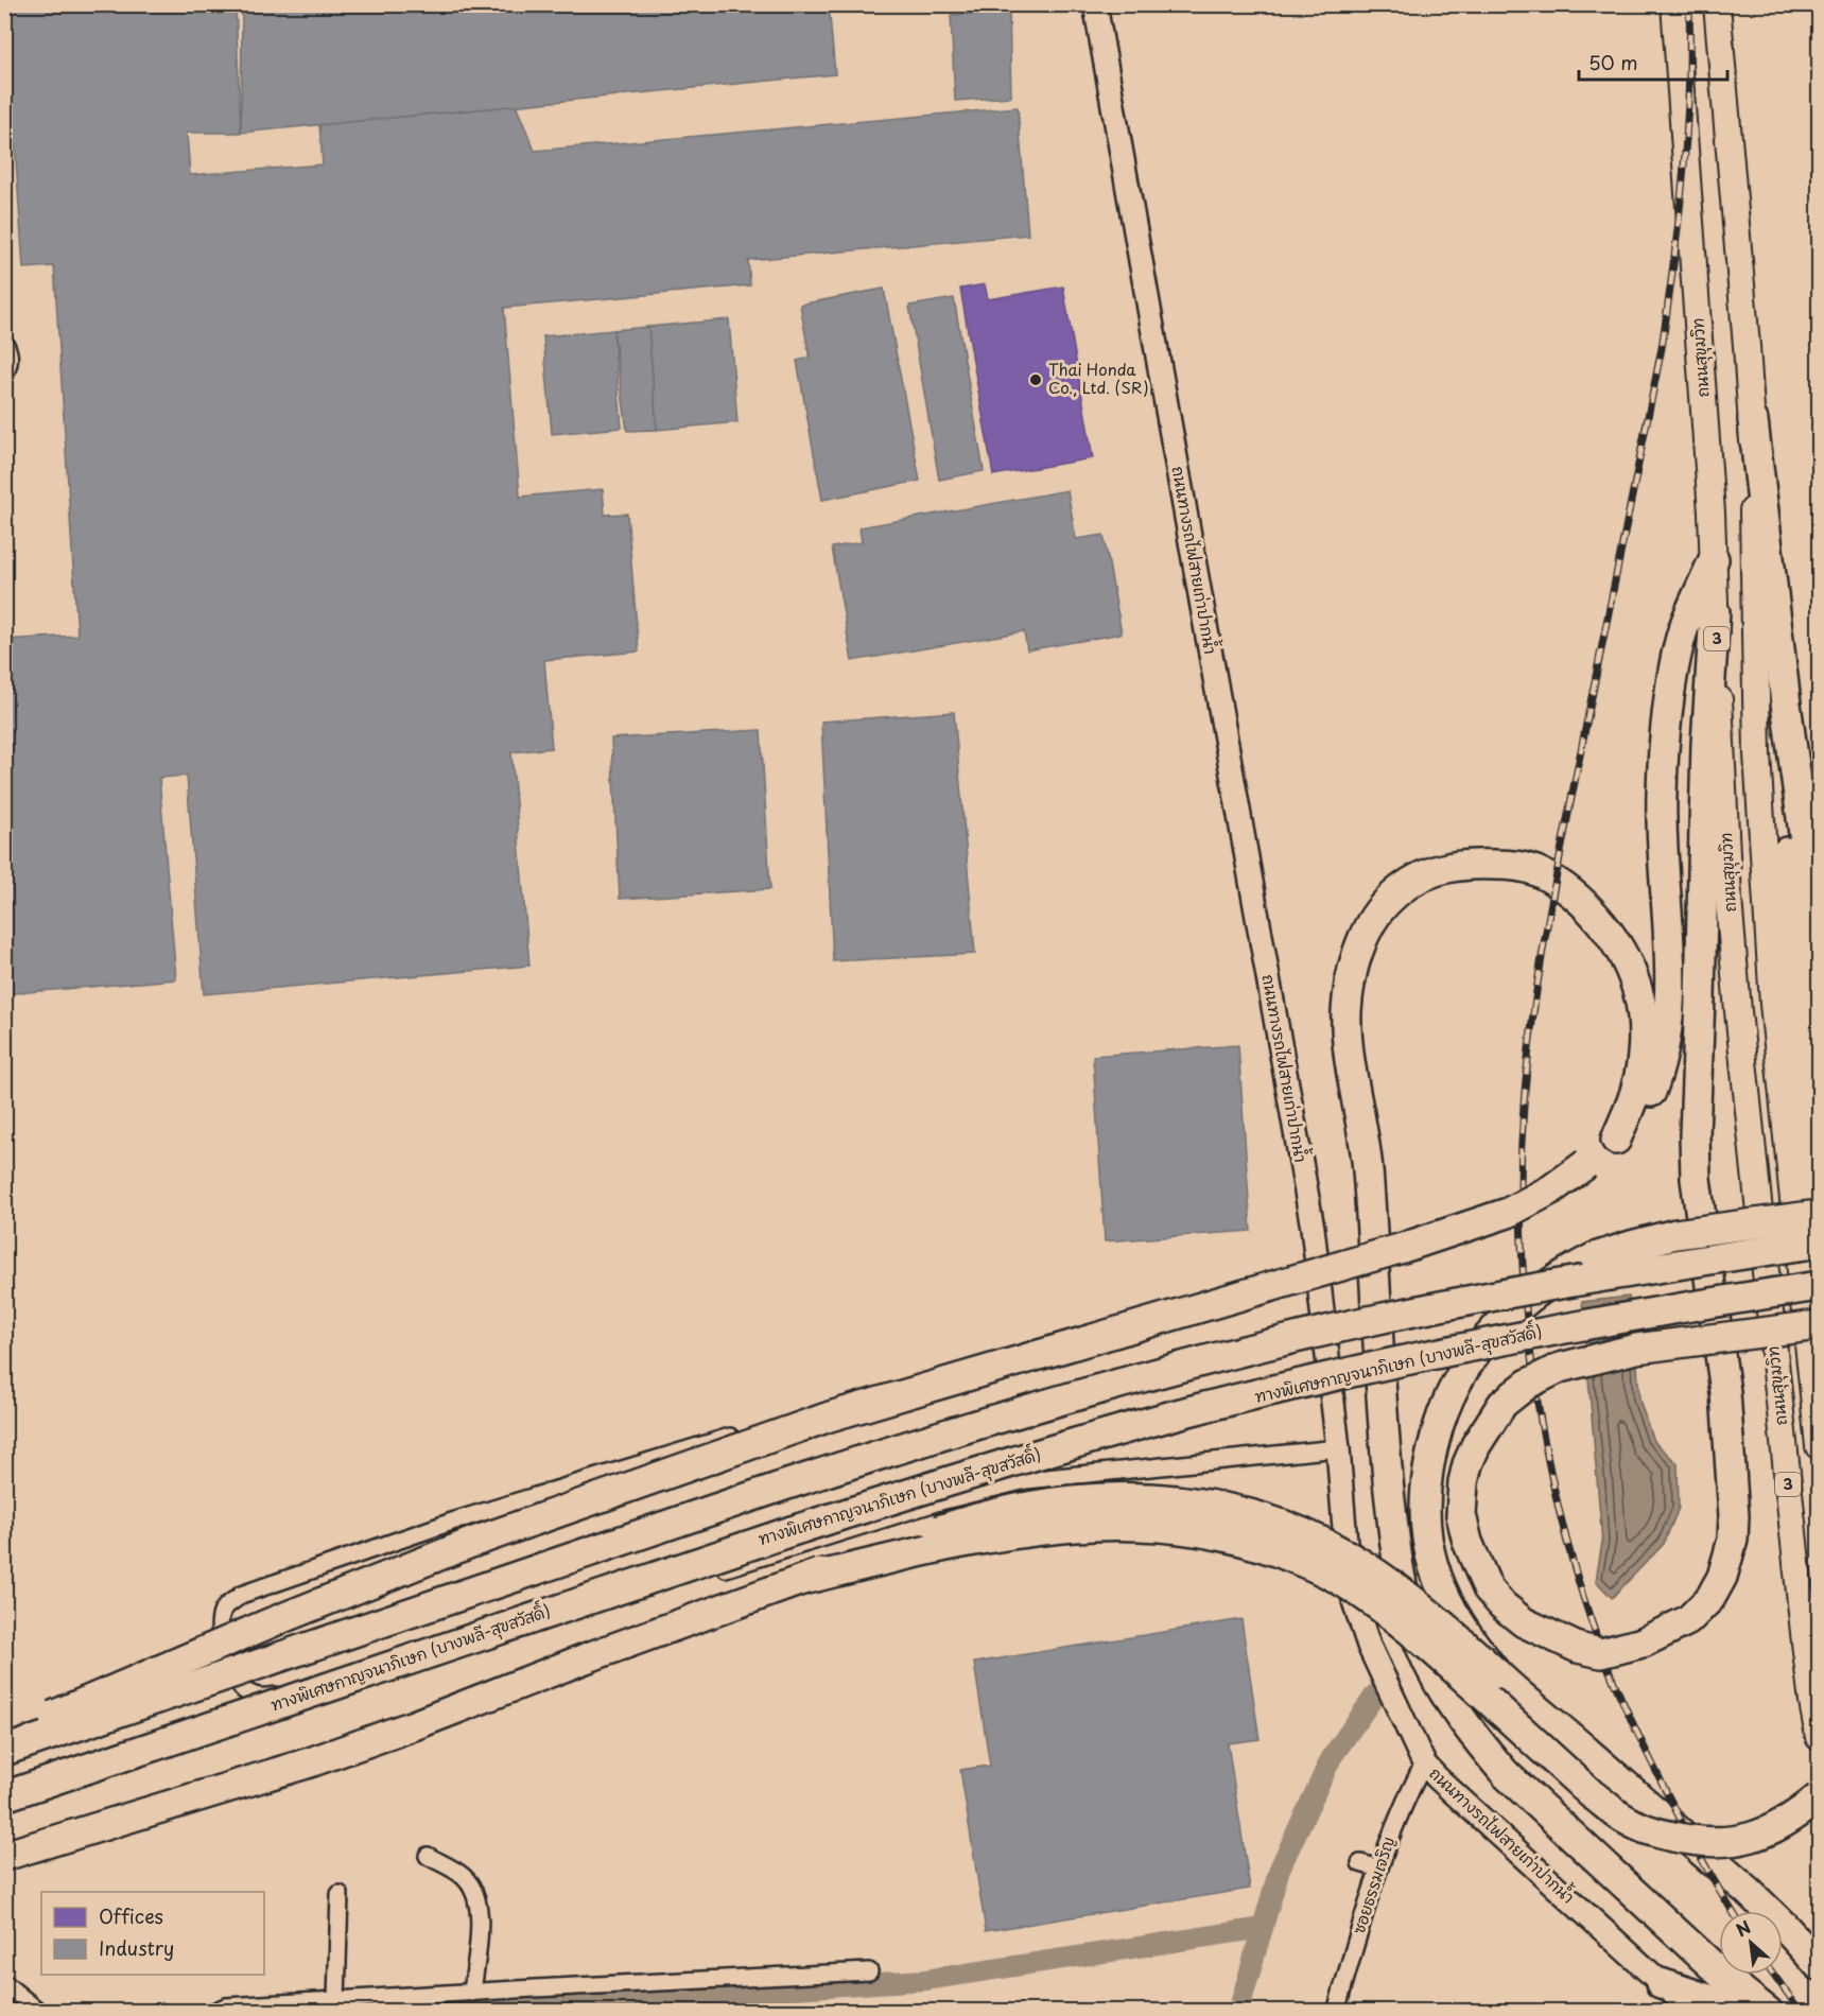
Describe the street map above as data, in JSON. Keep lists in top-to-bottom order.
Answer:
{
  "streets": {
    "highway": ["ถนนสุขุมวิท", "3", "ทางพิเศษกาญจนาภิเษก (บางพลี-สุขสวัสดิ์)"],
    "main road": ["ถนนทางรถไฟสายเก่าปากน้ำ"],
    "street": ["ซอยธรรมเจริญ"]
  },
  "crossings": [
    ["ถนนทางรถไฟสายเก่าปากน้ำ", "ซอยธรรมเจริญ"]
  ],
  "places": ["Thai Honda Co., Ltd. (SR)"],
  "legend": ["Offices", "Industry"],
  "scale_bar": "50 m",
  "north": "top left"
}
